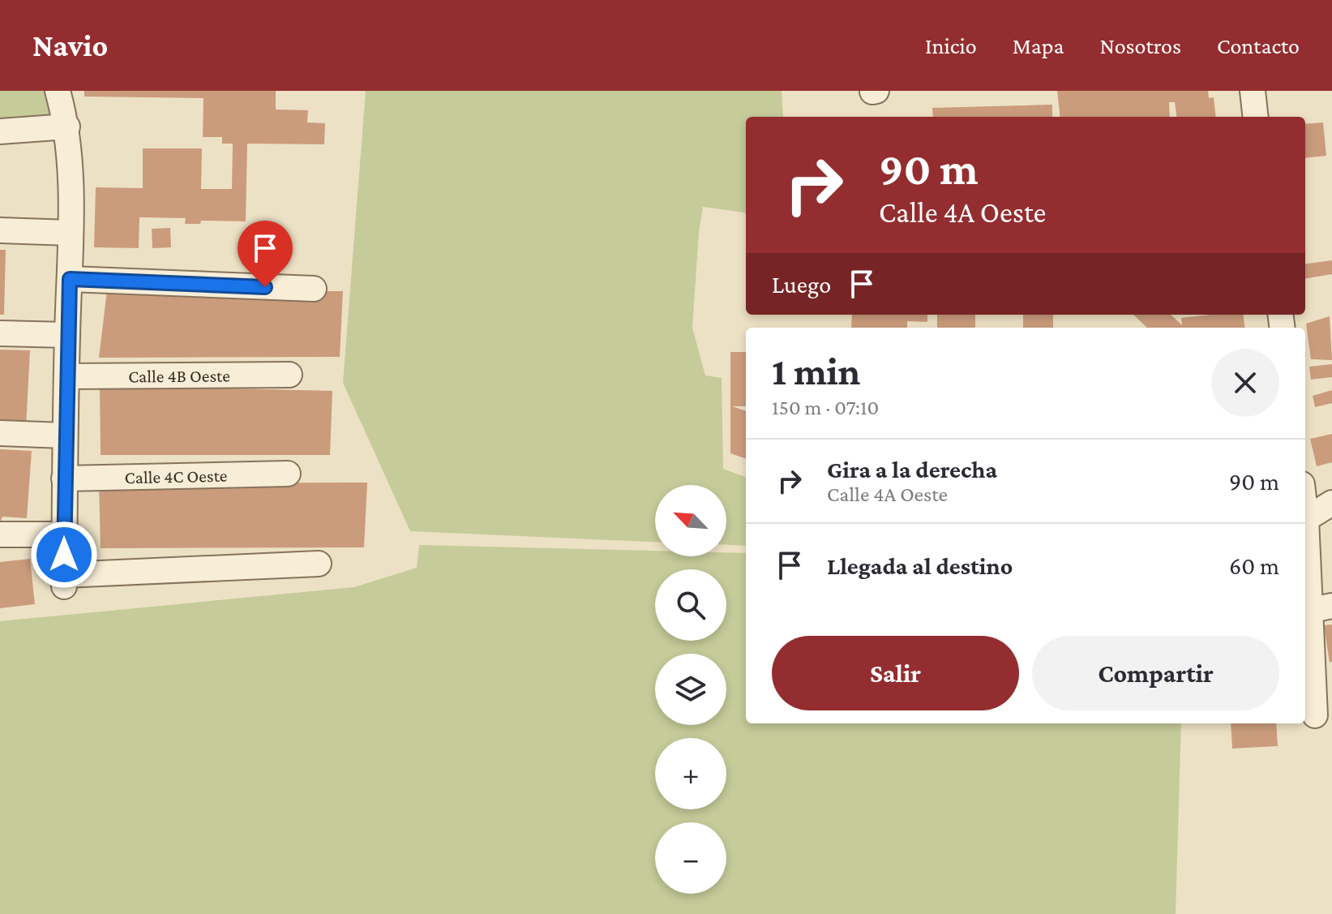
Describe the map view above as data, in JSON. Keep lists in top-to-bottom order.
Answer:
{
  "streets": {
    "street": ["Calle 4B Oeste", "Calle 4C Oeste"]
  },
  "north": "top left",
  "page": {
    "header": "Navio",
    "nav": [
      "Inicio",
      "Mapa",
      "Nosotros",
      "Contacto"
    ],
    "turn": ["90 m", "Calle 4A Oeste"],
    "then": "Luego",
    "heading": ["1 min", "150 m · 07:10"],
    "list": [
      {
        "name": "Gira a la derecha",
        "note": "Calle 4A Oeste",
        "value": "90 m"
      },
      {
        "name": "Llegada al destino",
        "value": "60 m"
      }
    ],
    "map_buttons": ["+", "−"],
    "buttons": ["Salir", "Compartir"]
  }
}
